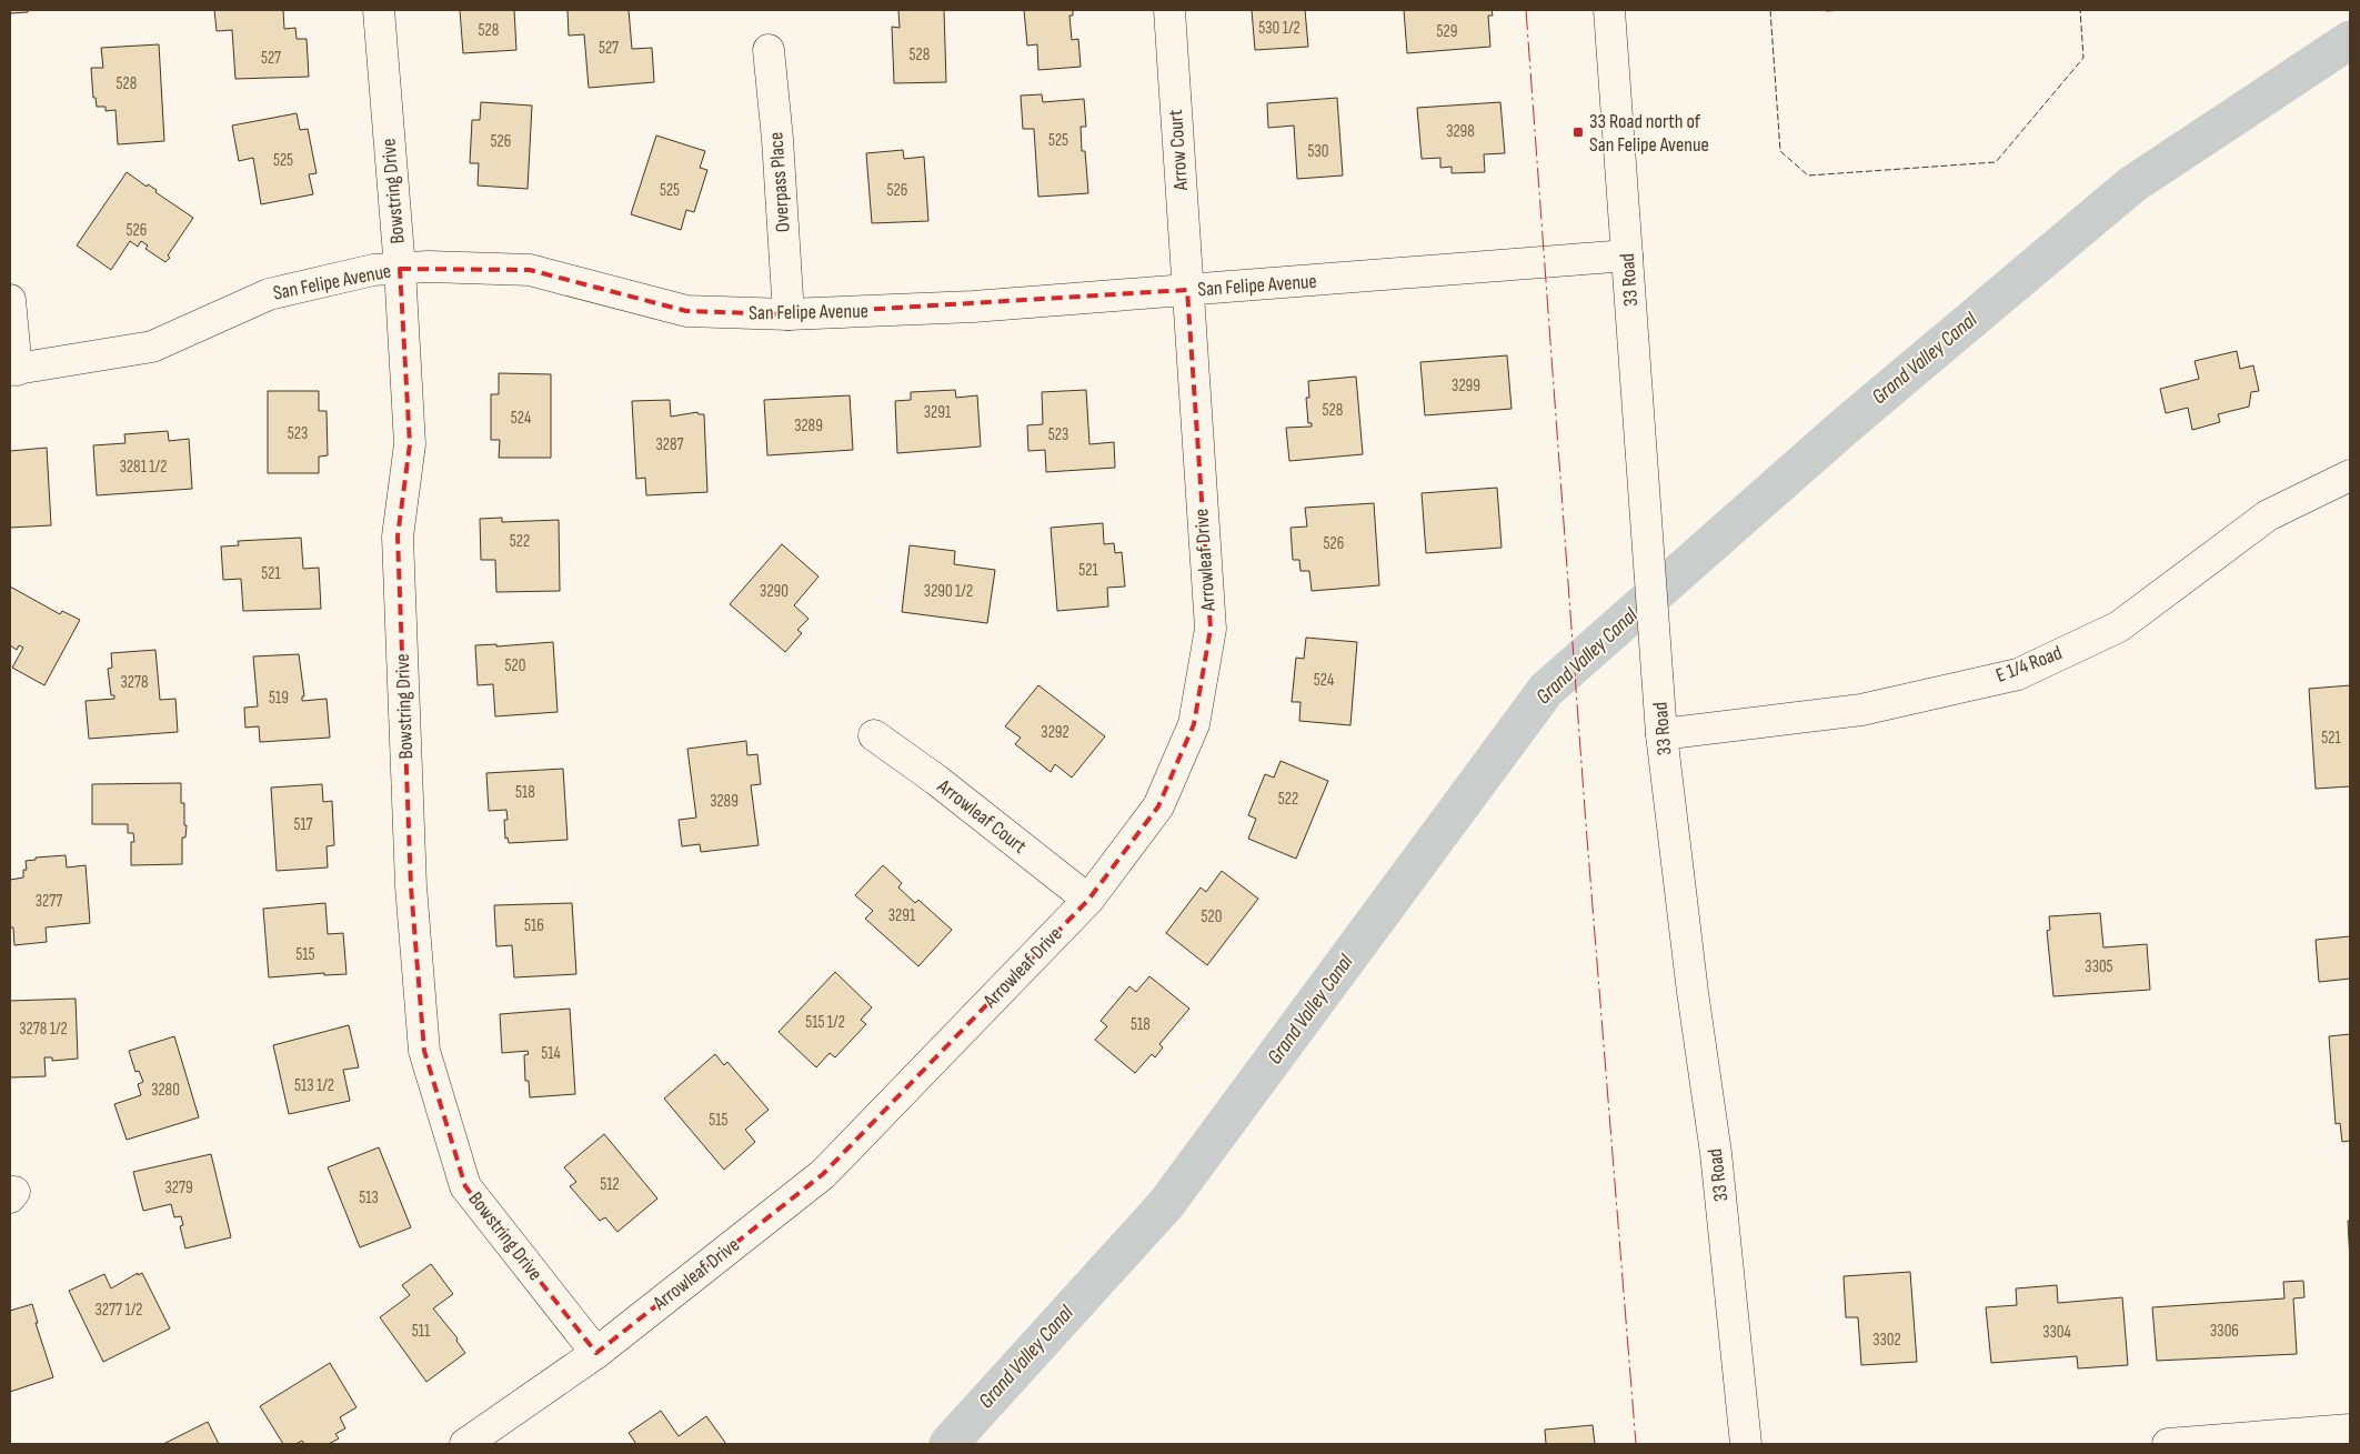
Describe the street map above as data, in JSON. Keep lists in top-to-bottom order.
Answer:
{
  "streets": {
    "street": [
      "Arrow Court",
      "Overpass Place",
      "Bowstring Drive",
      "33 Road",
      "San Felipe Avenue",
      "Arrowleaf Drive",
      "E 1/4 Road",
      "Arrowleaf Court"
    ]
  },
  "crossings": [
    ["Arrow Court", "San Felipe Avenue"],
    ["Arrow Court", "Arrowleaf Drive"],
    ["Overpass Place", "San Felipe Avenue"],
    ["Bowstring Drive", "San Felipe Avenue"],
    ["Bowstring Drive", "Arrowleaf Drive"],
    ["33 Road", "San Felipe Avenue"],
    ["33 Road", "E 1/4 Road"],
    ["San Felipe Avenue", "Arrowleaf Drive"],
    ["Arrowleaf Drive", "Arrowleaf Court"]
  ],
  "water": ["Grand Valley Canal"],
  "places": {
    "transit": ["33 Road north of San Felipe Avenue"]
  },
  "house_numbers": [
    "530 1/2",
    "528",
    "529",
    "527",
    "528",
    "527",
    "528",
    "3298",
    "525",
    "526",
    "530",
    "525",
    "525",
    "526",
    "526",
    "3299",
    "528",
    "3291",
    "524",
    "3289",
    "523",
    "523",
    "3287",
    "3281 1/2",
    "522",
    "526",
    "521",
    "521",
    "3290",
    "3290 1/2",
    "520",
    "524",
    "3278",
    "519",
    "3292",
    "521",
    "518",
    "522",
    "3289",
    "517",
    "3277",
    "3291",
    "520",
    "516",
    "515",
    "3305",
    "515 1/2",
    "518",
    "3278 1/2",
    "514",
    "513 1/2",
    "3280",
    "515",
    "512",
    "3279",
    "513",
    "3277 1/2",
    "511",
    "3306",
    "3304",
    "3302"
  ]
}
